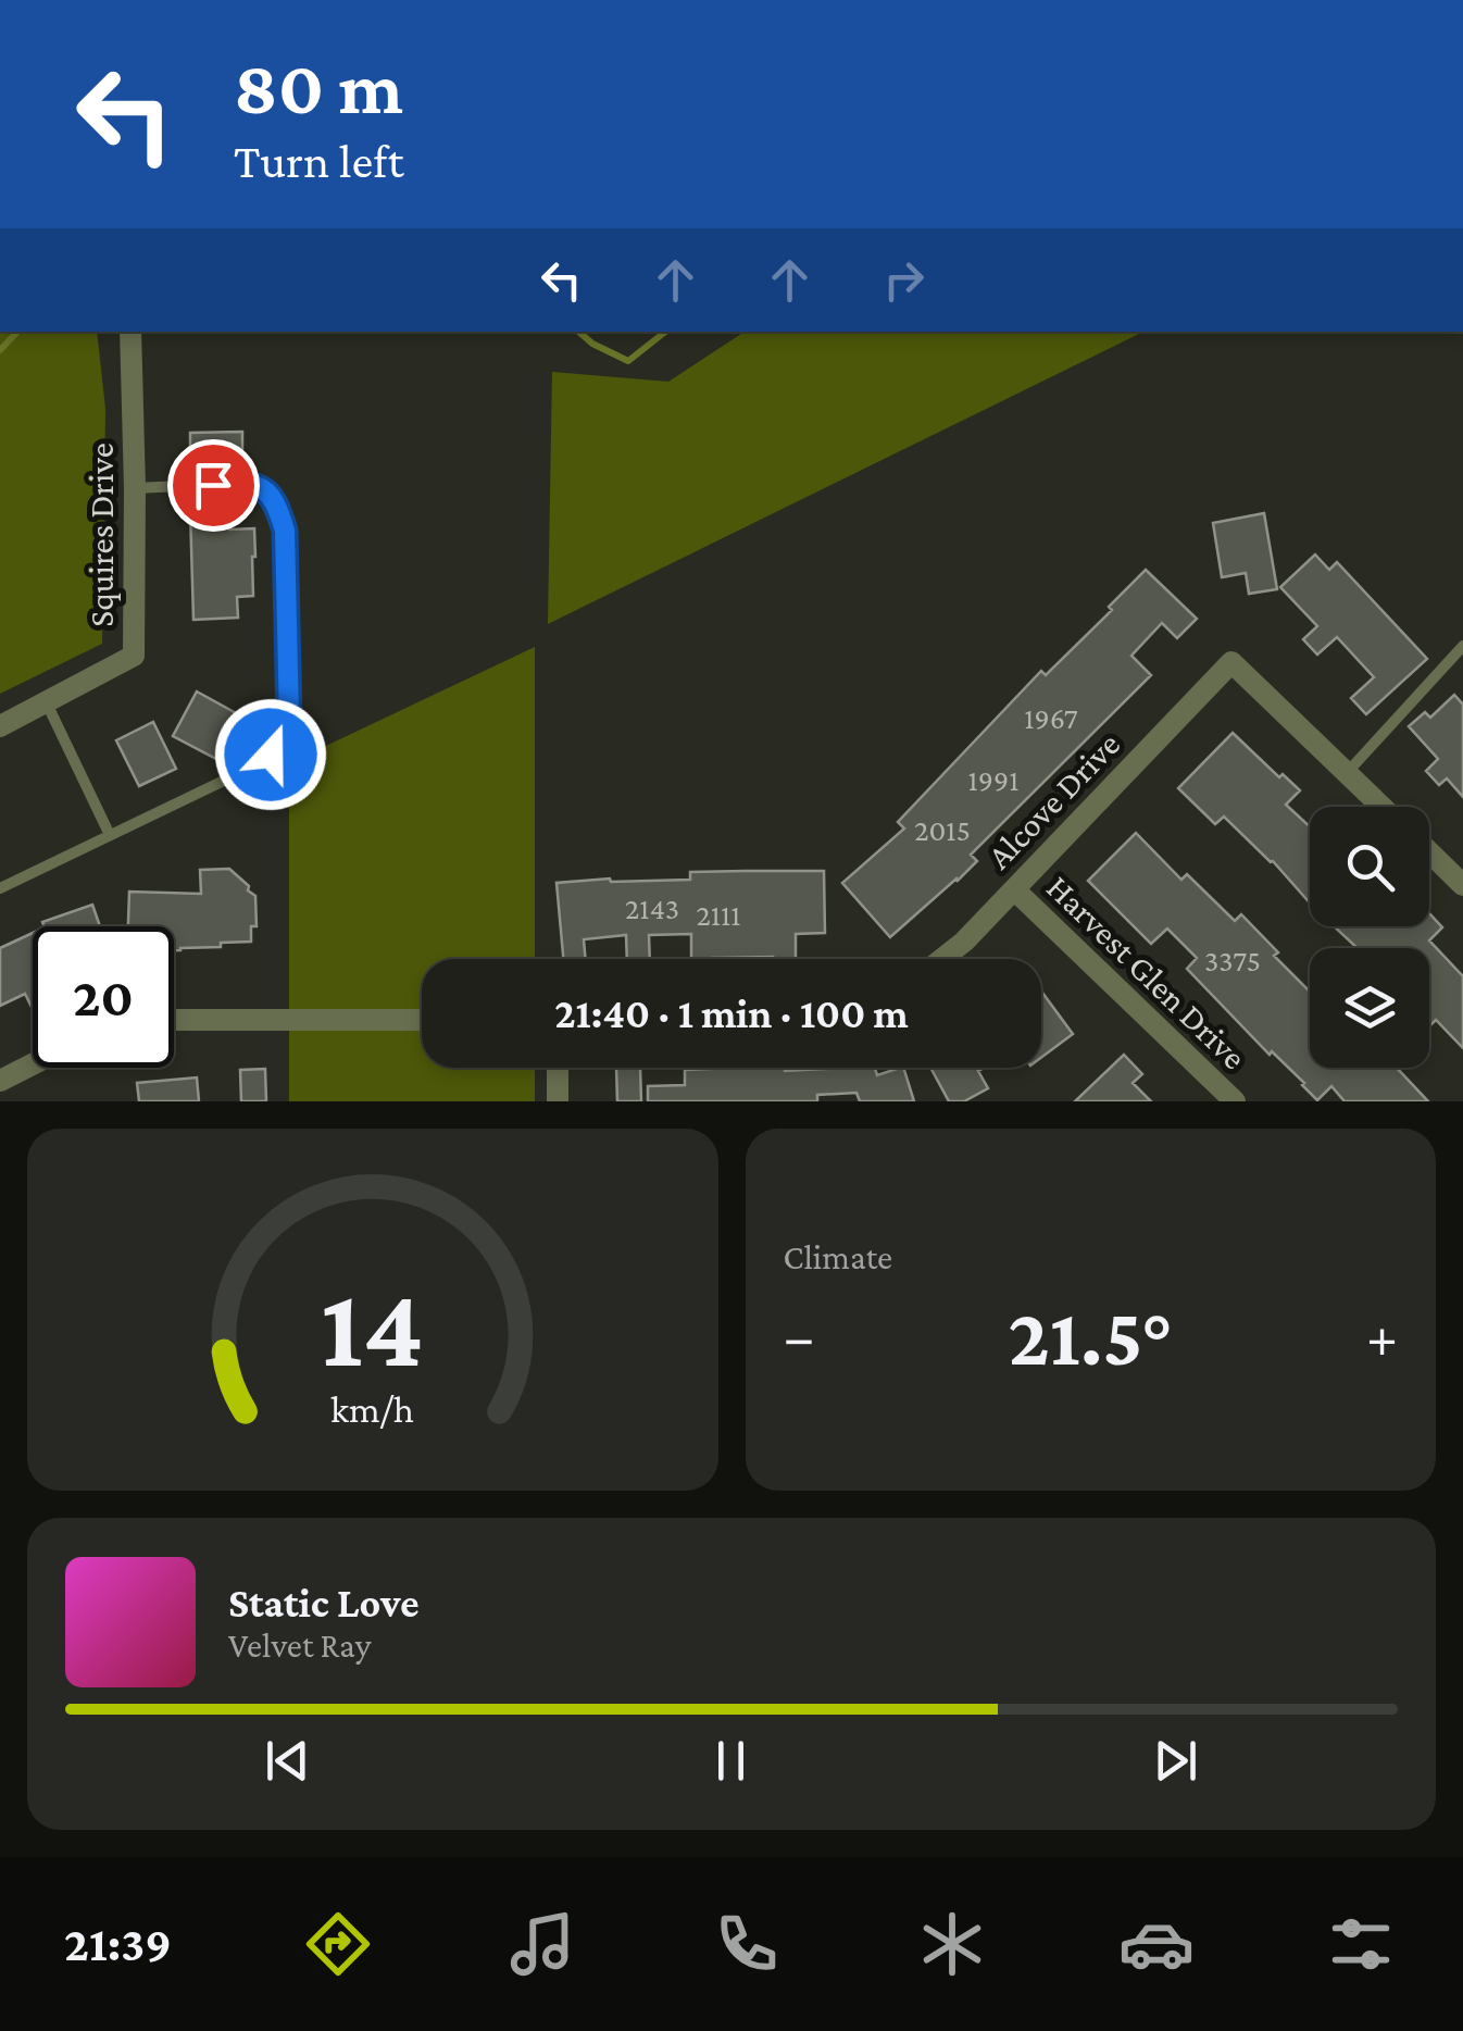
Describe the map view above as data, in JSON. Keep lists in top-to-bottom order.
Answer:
{
  "streets": {
    "street": ["Squires Drive", "Alcove Drive", "Harvest Glen Drive"]
  },
  "crossings": [
    ["Alcove Drive", "Harvest Glen Drive"]
  ],
  "house_numbers": [
    "1967",
    "1991",
    "2015",
    "2143",
    "2111",
    "3375"
  ],
  "page": {
    "turn": ["80 m", "Turn left"],
    "limit": "20",
    "trip": "21:40 · 1 min · 100 m",
    "tile": "Climate",
    "heat": ["−", "21.5°", "+"],
    "song": ["Static Love", "Velvet Ray"],
    "tabs": "21:39",
    "gauge": ["14", "km/h"]
  }
}
